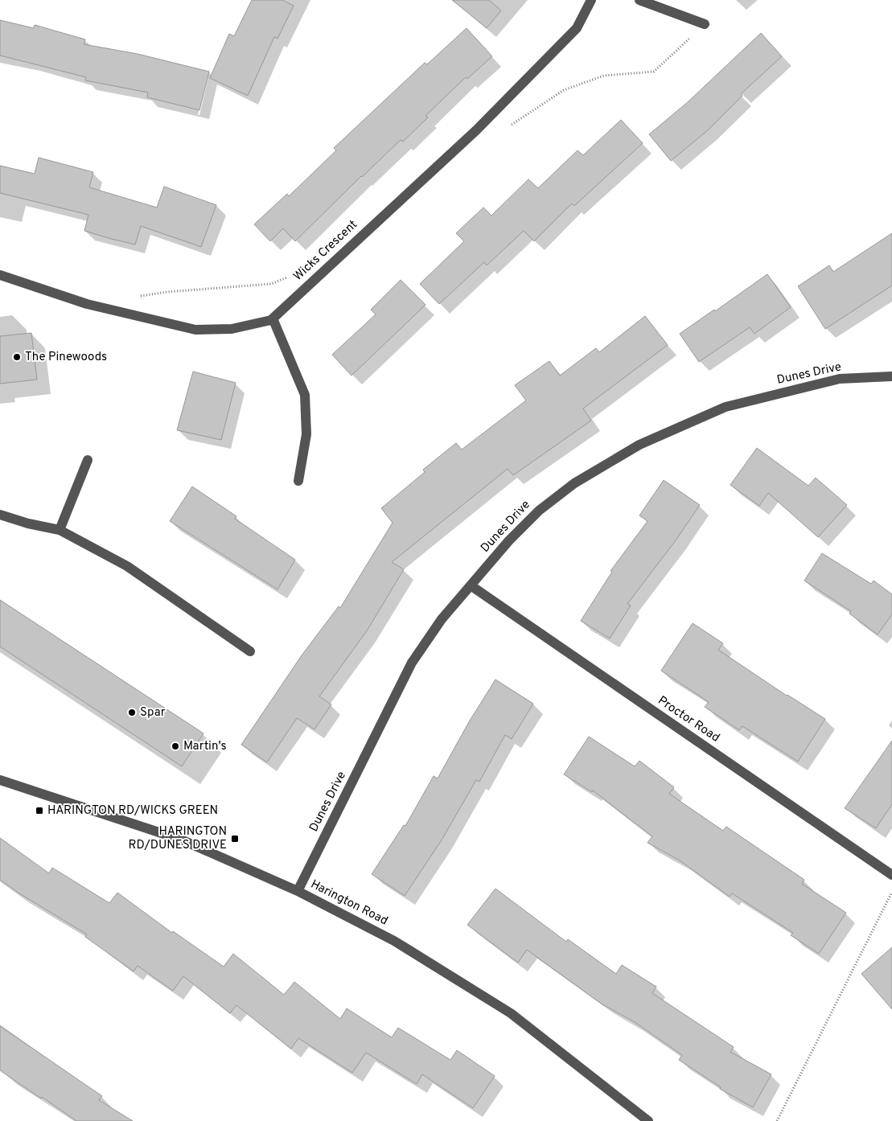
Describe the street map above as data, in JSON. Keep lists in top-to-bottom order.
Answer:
{
  "streets": {
    "street": [
      "Wicks Crescent",
      "Dunes Drive",
      "Proctor Road",
      "Harington Road"
    ]
  },
  "crossings": [
    ["Dunes Drive", "Proctor Road"],
    ["Dunes Drive", "Harington Road"]
  ],
  "places": {
    "other": ["The Pinewoods", "Spar", "Martin's"],
    "transit": ["HARINGTON RD/WICKS GREEN", "HARINGTON RD/DUNES DRIVE"]
  }
}
